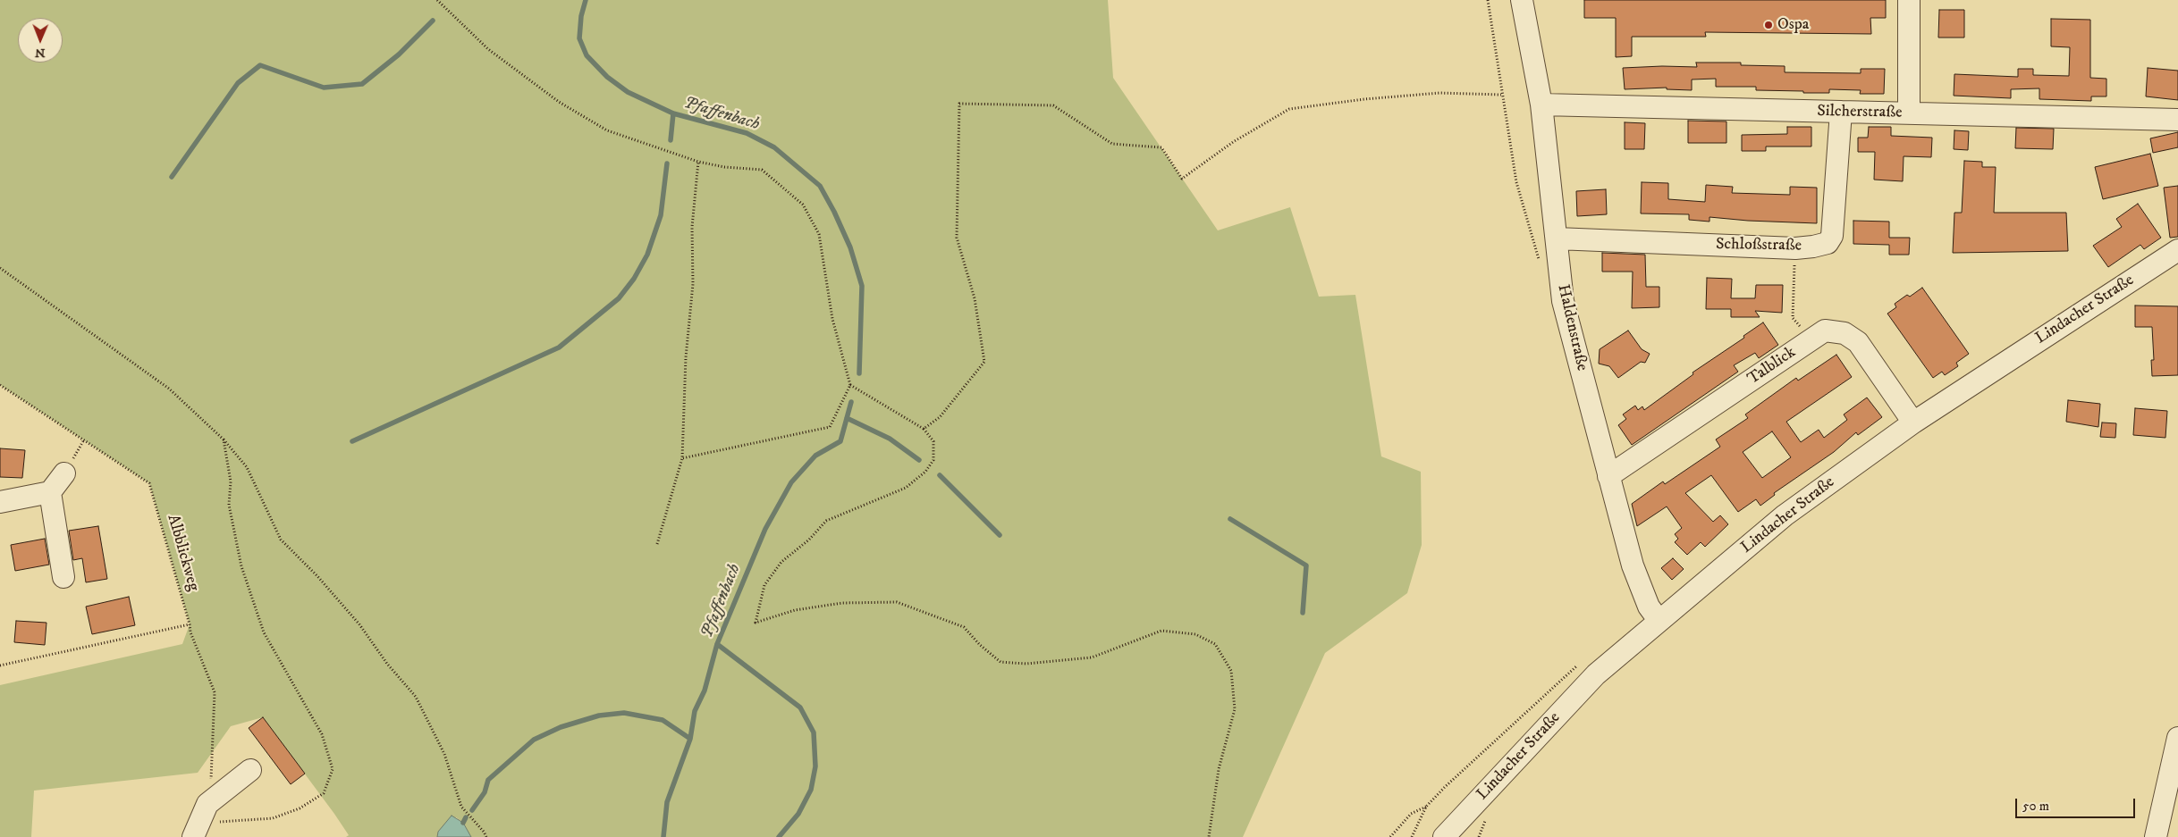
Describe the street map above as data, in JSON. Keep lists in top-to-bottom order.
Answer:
{
  "streets": {
    "street": [
      "Silcherstraße",
      "Schloßstraße",
      "Lindacher Straße",
      "Haldenstraße",
      "Talblick"
    ],
    "path": ["Albblickweg"]
  },
  "crossings": [
    ["Silcherstraße", "Schloßstraße"],
    ["Silcherstraße", "Haldenstraße"],
    ["Schloßstraße", "Haldenstraße"],
    ["Lindacher Straße", "Haldenstraße"],
    ["Lindacher Straße", "Talblick"],
    ["Haldenstraße", "Talblick"]
  ],
  "water": ["Pfaffenbach"],
  "places": ["Ospa"],
  "scale_bar": "50 m",
  "north": "bottom"
}
